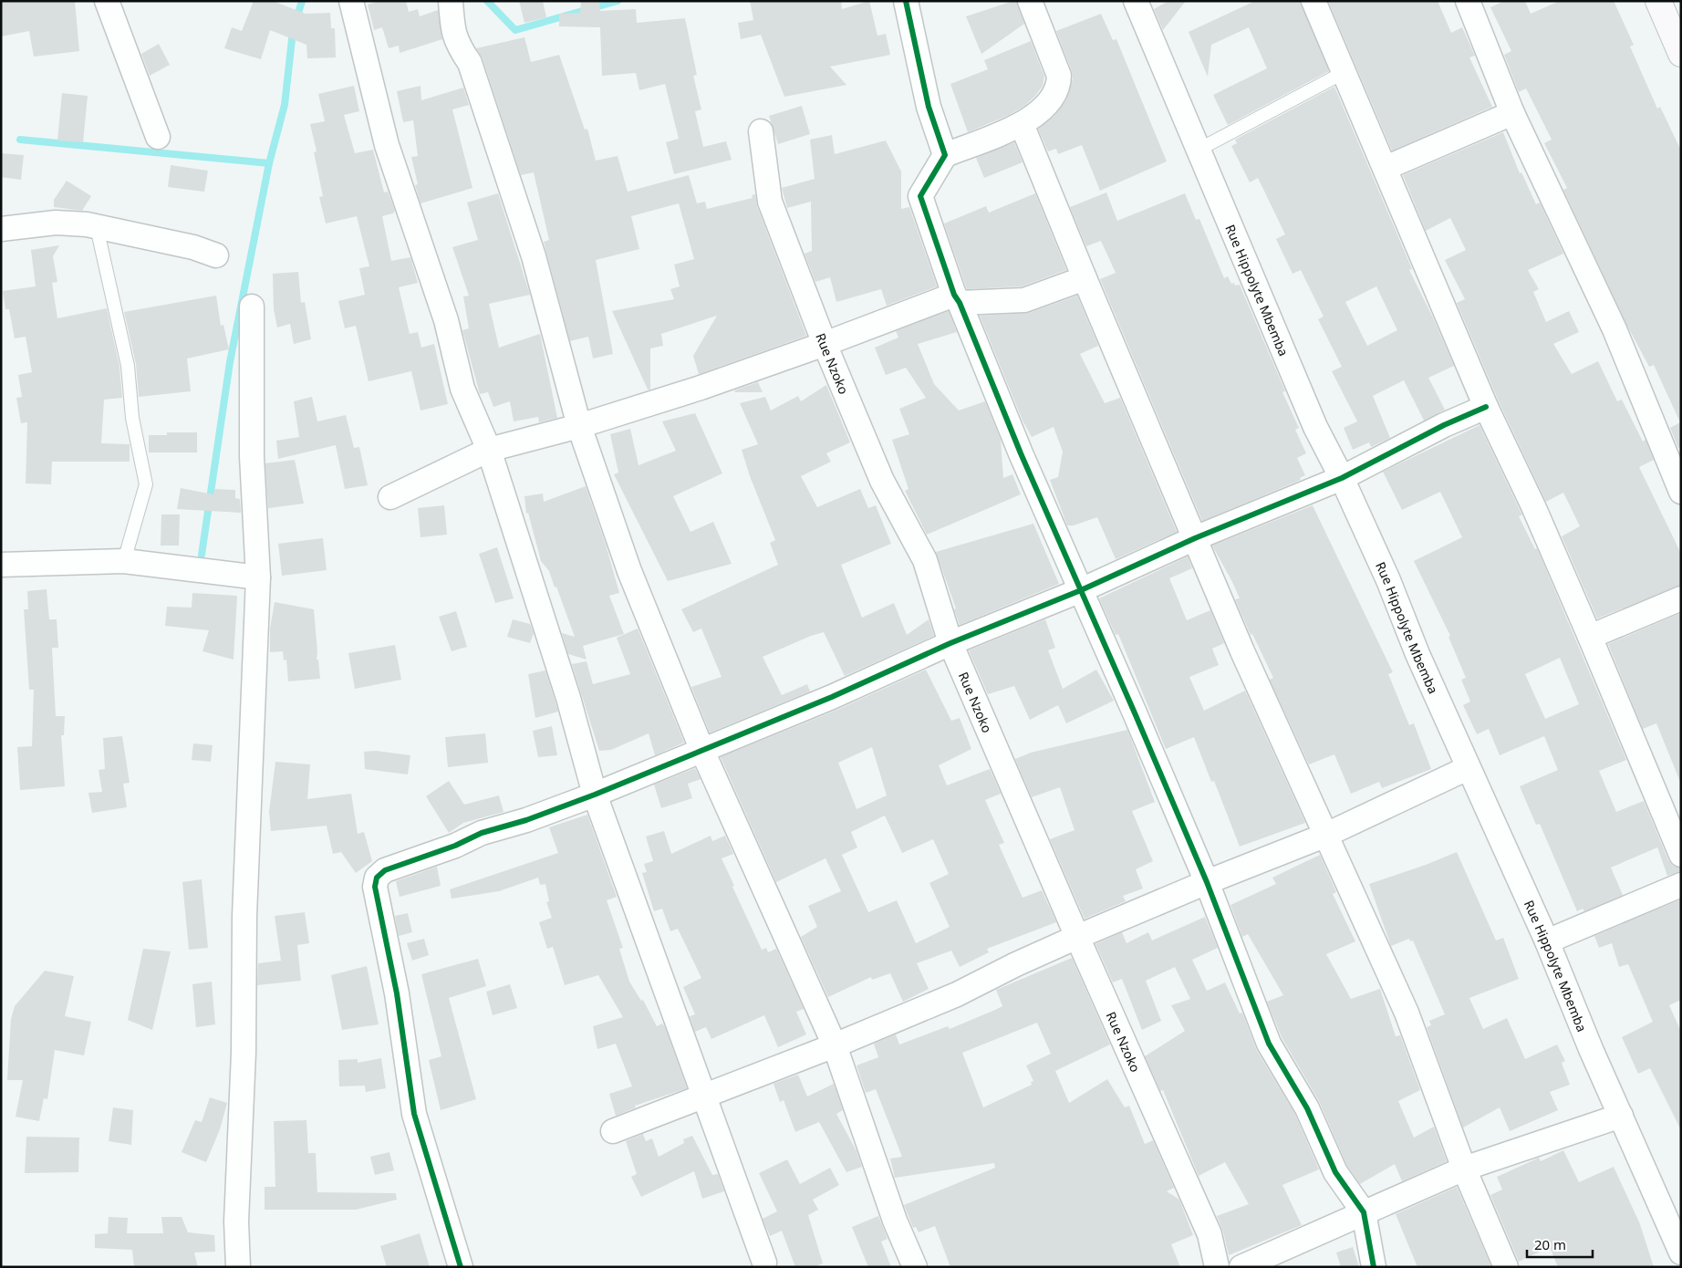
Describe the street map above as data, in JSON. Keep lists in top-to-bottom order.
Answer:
{
  "streets": {
    "street": ["Rue Hippolyte Mbemba", "Rue Nzoko"]
  },
  "scale_bar": "20 m"
}
